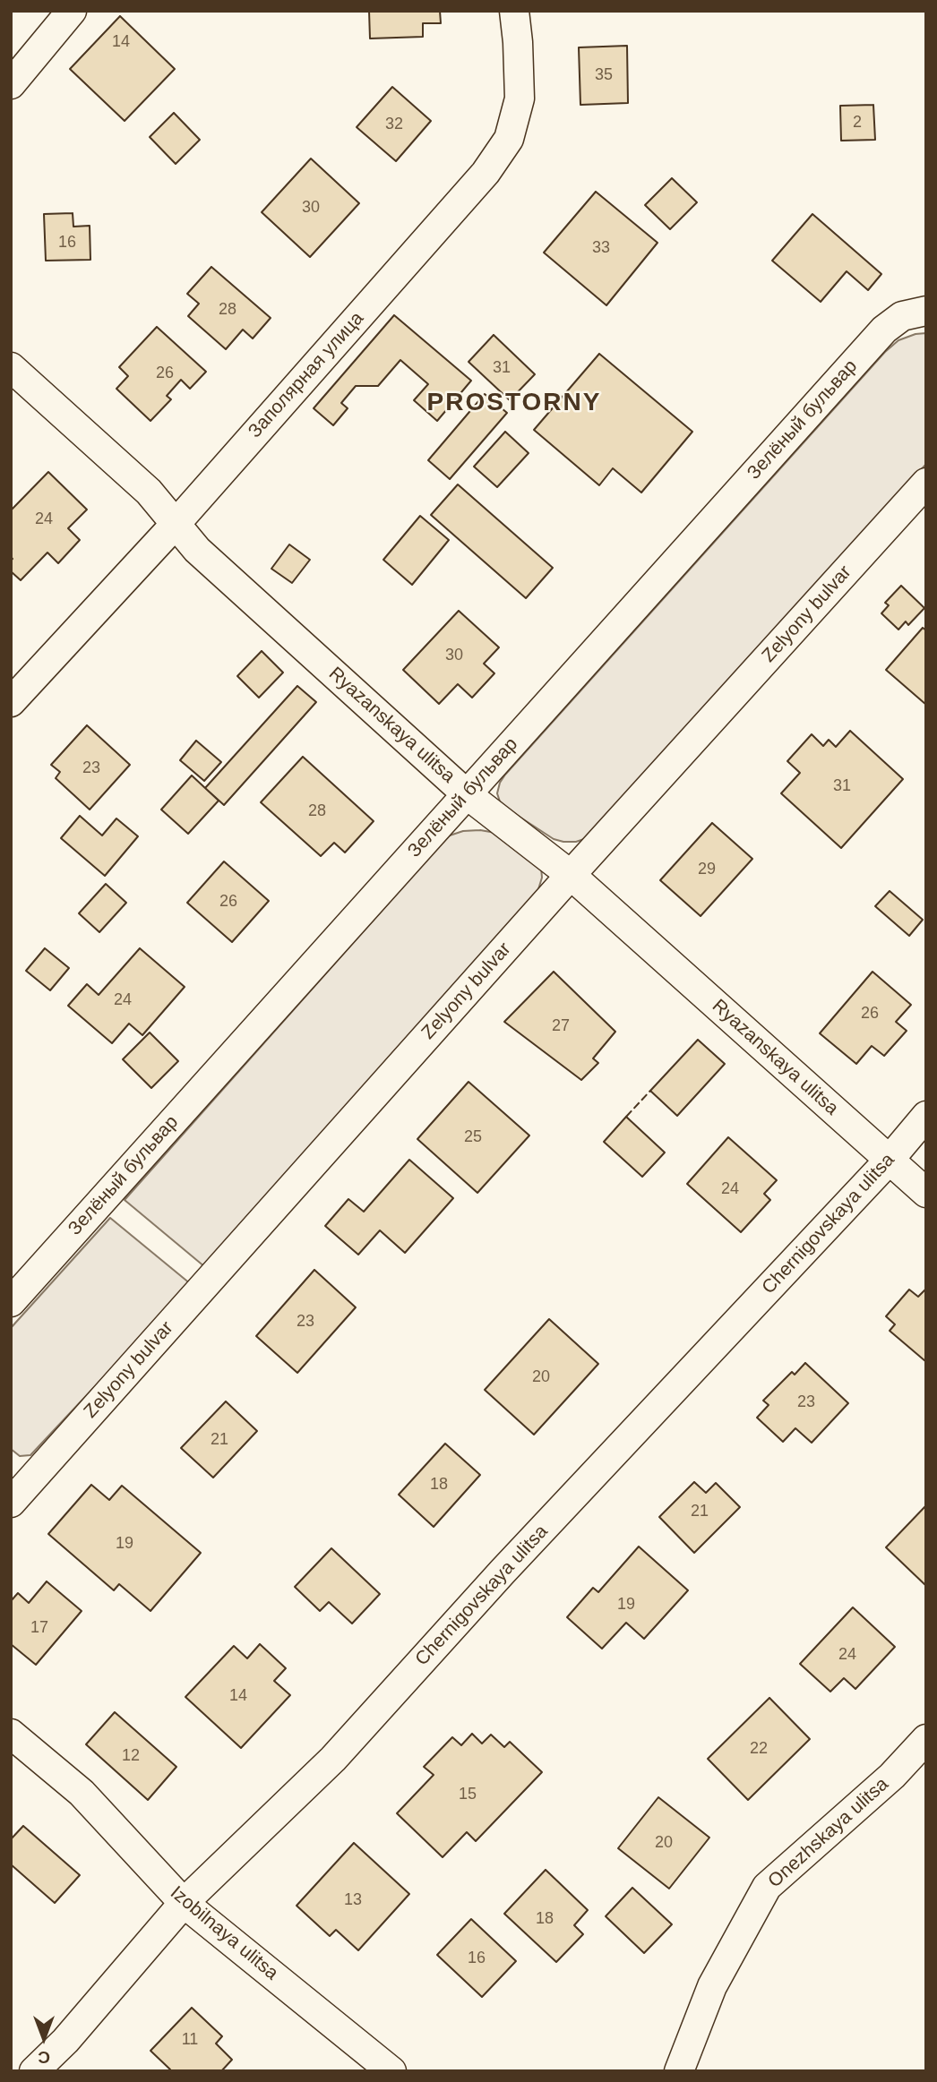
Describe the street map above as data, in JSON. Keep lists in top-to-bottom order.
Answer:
{
  "streets": {
    "street": [
      "Заполярная улица",
      "Зелёный бульвар",
      "Zelyony bulvar",
      "Ryazanskaya ulitsa",
      "Chernigovskaya ulitsa",
      "Onezhskaya ulitsa",
      "Izobilnaya ulitsa"
    ]
  },
  "crossings": [
    ["Заполярная улица", "Ryazanskaya ulitsa"],
    ["Зелёный бульвар", "Ryazanskaya ulitsa"],
    ["Zelyony bulvar", "Ryazanskaya ulitsa"],
    ["Ryazanskaya ulitsa", "Chernigovskaya ulitsa"],
    ["Chernigovskaya ulitsa", "Izobilnaya ulitsa"]
  ],
  "districts": ["PROSTORNY"],
  "house_numbers": [
    "14",
    "35",
    "2",
    "32",
    "30",
    "16",
    "33",
    "28",
    "31",
    "26",
    "24",
    "30",
    "23",
    "31",
    "28",
    "29",
    "26",
    "24",
    "26",
    "27",
    "25",
    "24",
    "23",
    "20",
    "23",
    "21",
    "18",
    "21",
    "19",
    "19",
    "17",
    "24",
    "14",
    "22",
    "12",
    "15",
    "20",
    "13",
    "18",
    "16",
    "11"
  ],
  "north": "bottom"
}
